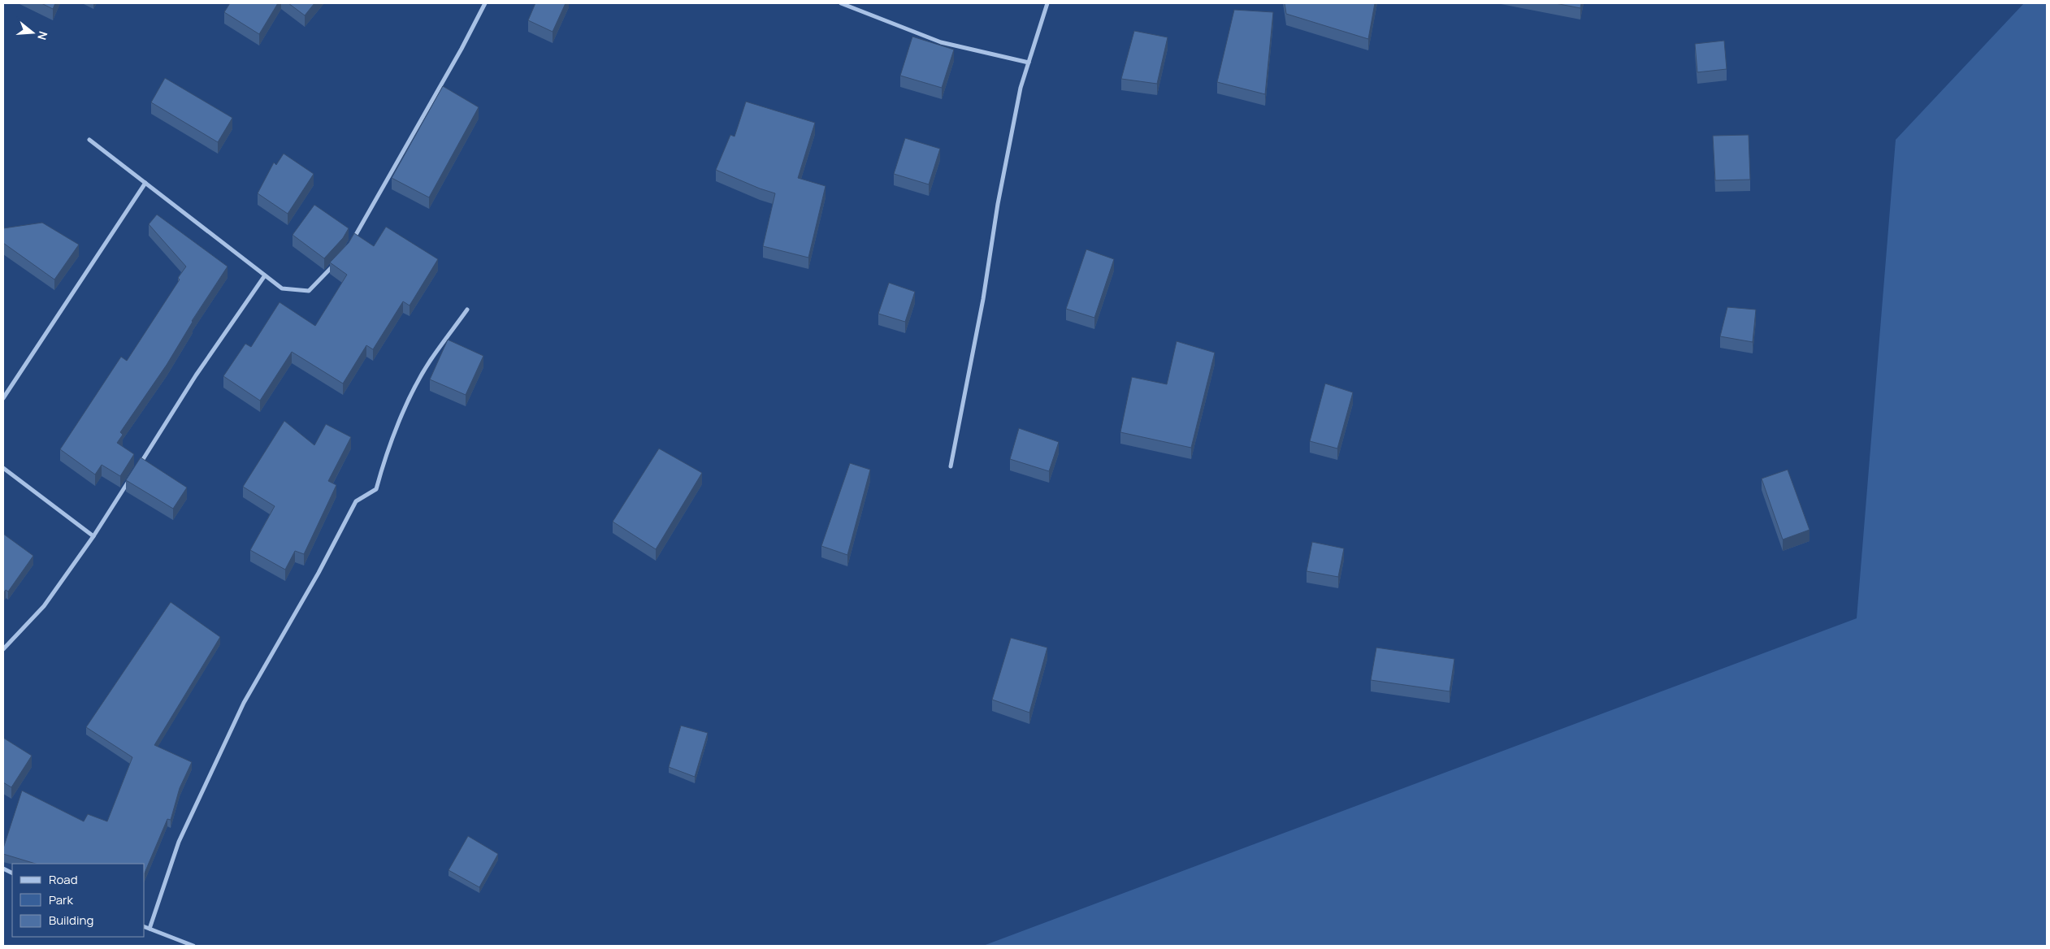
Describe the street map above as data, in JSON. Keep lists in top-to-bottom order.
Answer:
{
  "legend": ["Road", "Park", "Building"],
  "north": "right"
}
